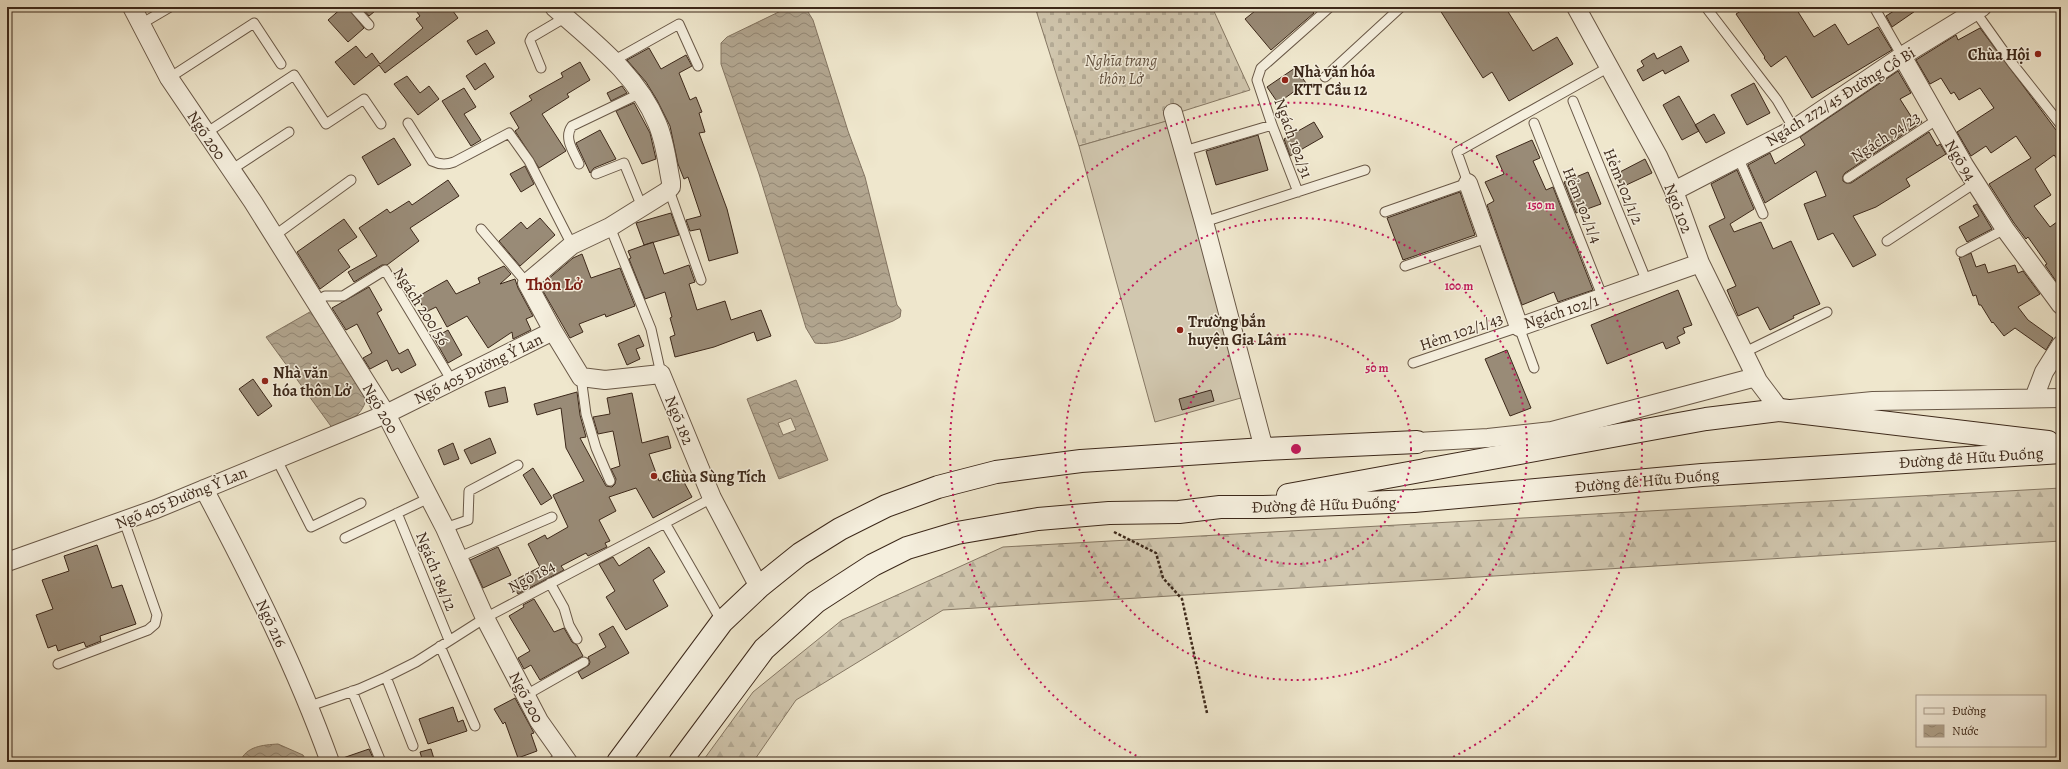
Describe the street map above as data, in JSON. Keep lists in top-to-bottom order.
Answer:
{
  "streets": {
    "main road": ["Đường đê Hữu Đuống"],
    "street": [
      "Ngách 272/45 Đường Cổ Bi",
      "Ngõ 200",
      "Ngõ 94",
      "Ngõ 102",
      "Ngách 102/1",
      "Ngõ 405 Đường Ỷ Lan",
      "Ngõ 182",
      "Ngõ 216"
    ],
    "lane": [
      "Ngách 94/23",
      "Ngách 102/31",
      "Hẻm 102/1/2",
      "Hẻm 102/1/4",
      "Ngách 200/56",
      "Hẻm 102/1/43",
      "Ngách 184/12",
      "Ngõ 184"
    ]
  },
  "crossings": [
    ["Ngách 272/45 Đường Cổ Bi", "Ngõ 94"],
    ["Ngách 272/45 Đường Cổ Bi", "Ngõ 102"],
    ["Ngõ 200", "Ngách 200/56"],
    ["Ngõ 200", "Ngõ 405 Đường Ỷ Lan"],
    ["Ngõ 200", "Ngõ 184"],
    ["Ngách 94/23", "Ngõ 94"],
    ["Hẻm 102/1/2", "Ngách 102/1"],
    ["Hẻm 102/1/4", "Ngách 102/1"],
    ["Ngõ 102", "Ngách 102/1"],
    ["Ngách 200/56", "Ngõ 405 Đường Ỷ Lan"],
    ["Ngách 102/1", "Hẻm 102/1/43"],
    ["Ngõ 405 Đường Ỷ Lan", "Ngõ 216"],
    ["Ngõ 182", "Ngõ 184"],
    ["Ngách 184/12", "Ngõ 184"],
    ["Ngõ 184", "Ngõ 216"]
  ],
  "districts": ["Thôn Lở"],
  "parks": ["Nghĩa trang thôn Lở"],
  "places": [
    "Chùa Hội",
    "Nhà văn hóa KTT Cầu 12",
    "Trường bắn huyện Gia Lâm",
    "Nhà văn hóa thôn Lở",
    "Chùa Sùng Tích"
  ],
  "legend": ["Đường", "Nước"],
  "rings": ["150 m", "100 m", "50 m"]
}
